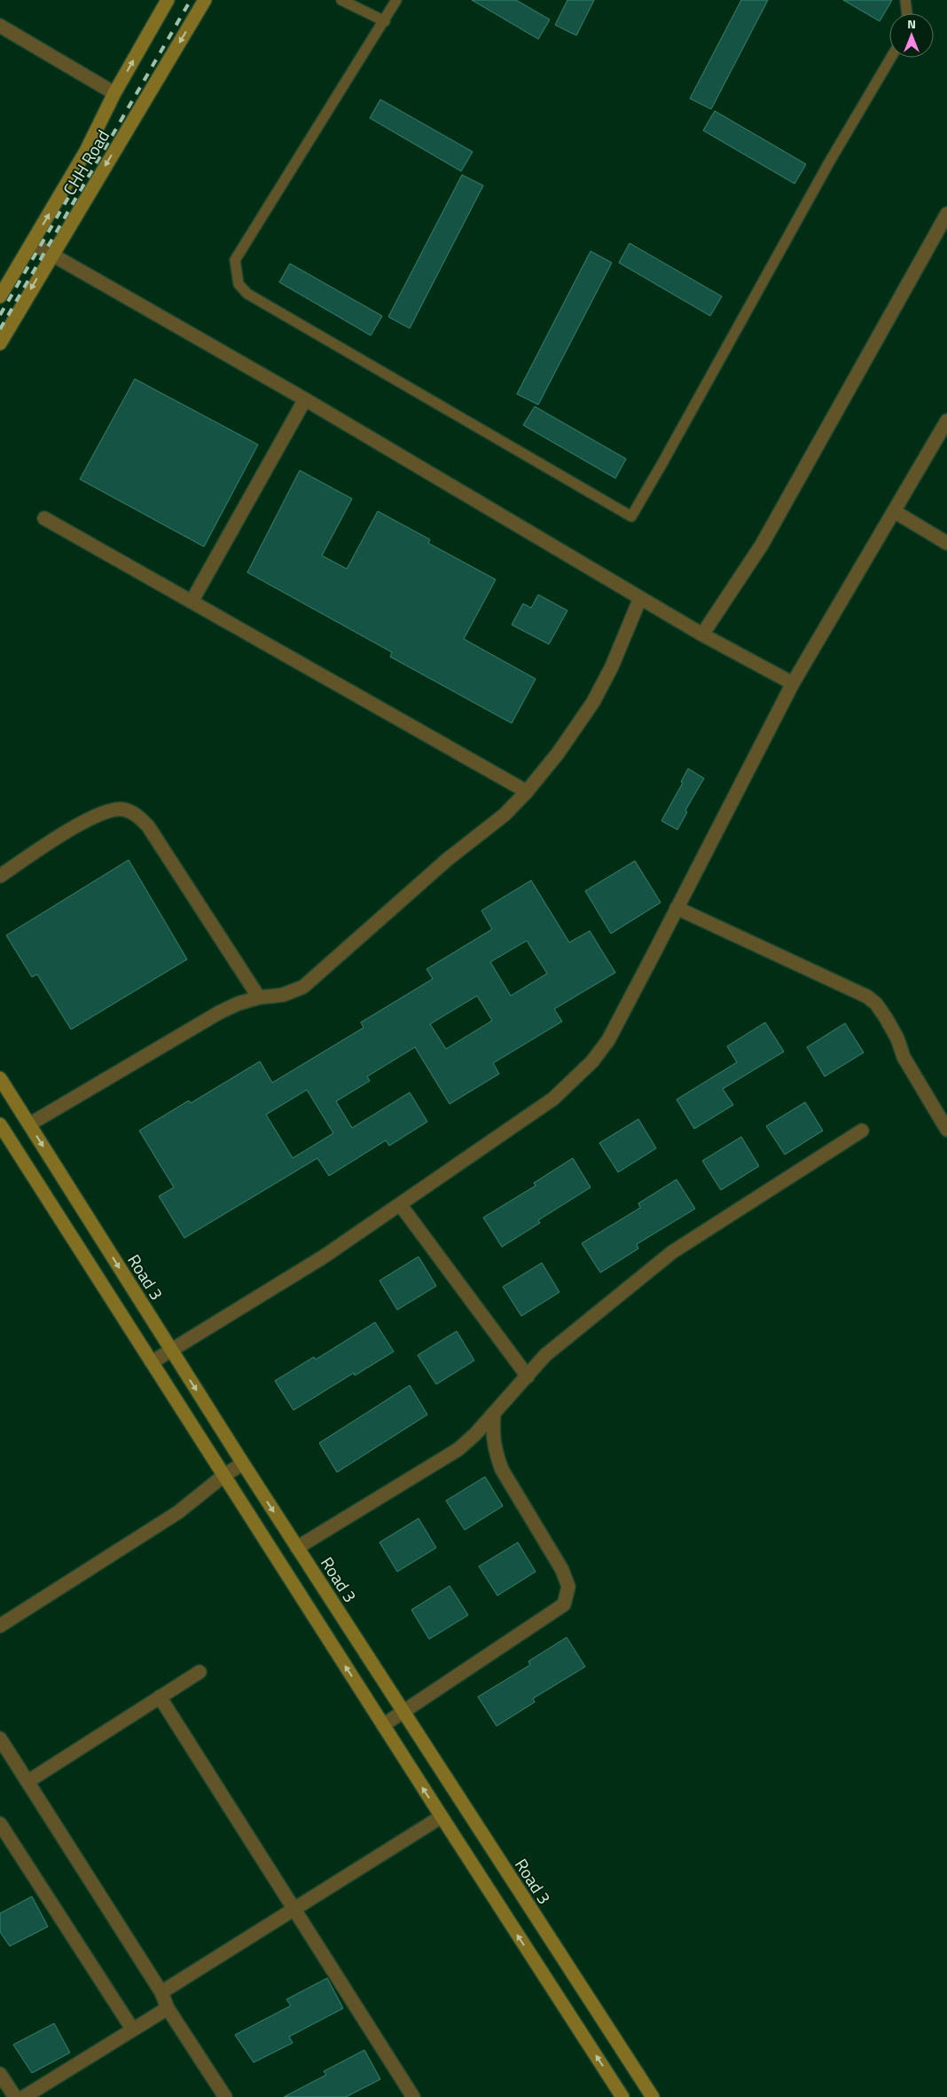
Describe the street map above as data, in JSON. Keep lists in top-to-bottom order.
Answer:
{
  "streets": {
    "street": ["CHH Road", "Road 3"]
  },
  "north": "top"
}
